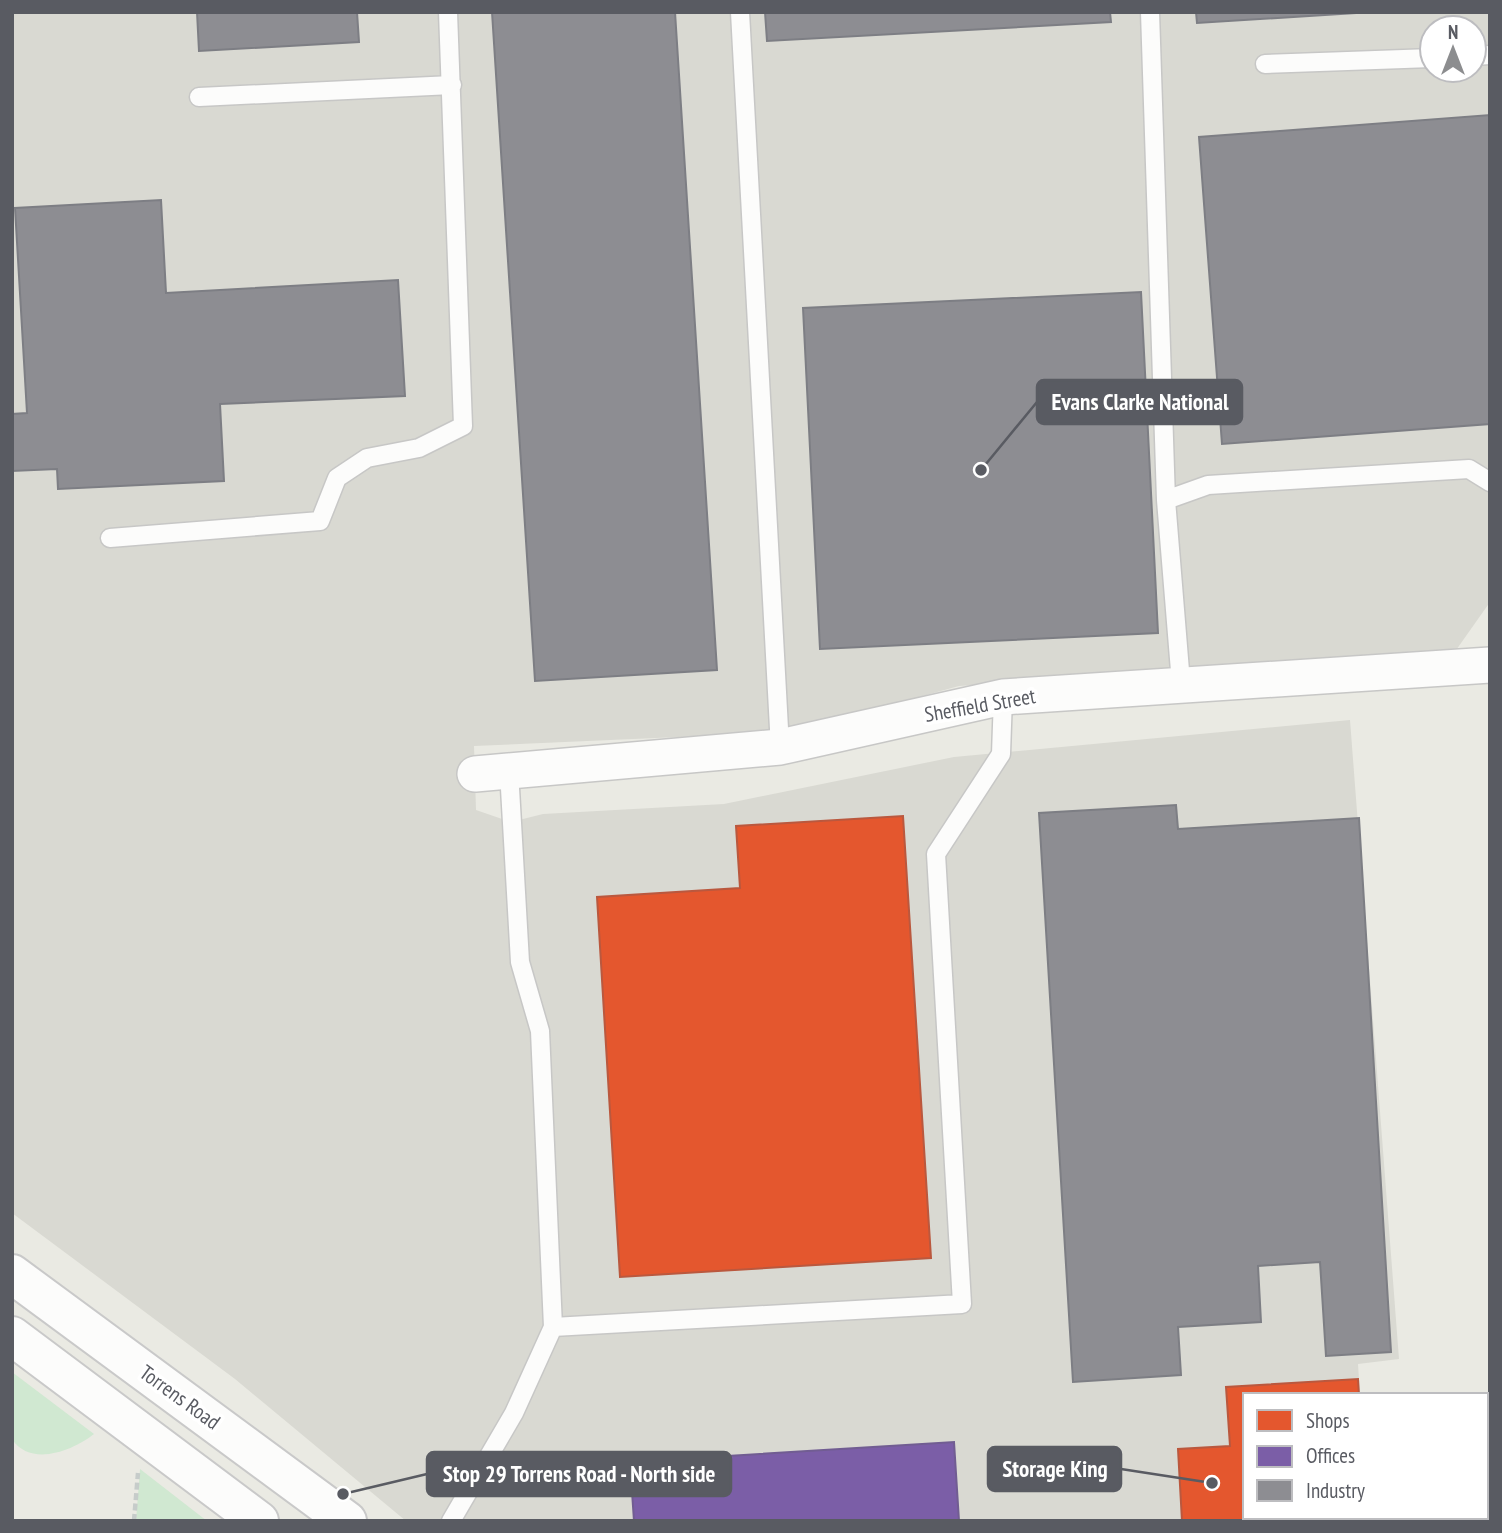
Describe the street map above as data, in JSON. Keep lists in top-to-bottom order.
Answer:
{
  "streets": {
    "main road": ["Torrens Road"],
    "street": ["Sheffield Street"]
  },
  "places": ["Evans Clarke National", "Storage King", "Stop 29 Torrens Road - North side"],
  "legend": ["Shops", "Offices", "Industry"],
  "north": "top"
}
